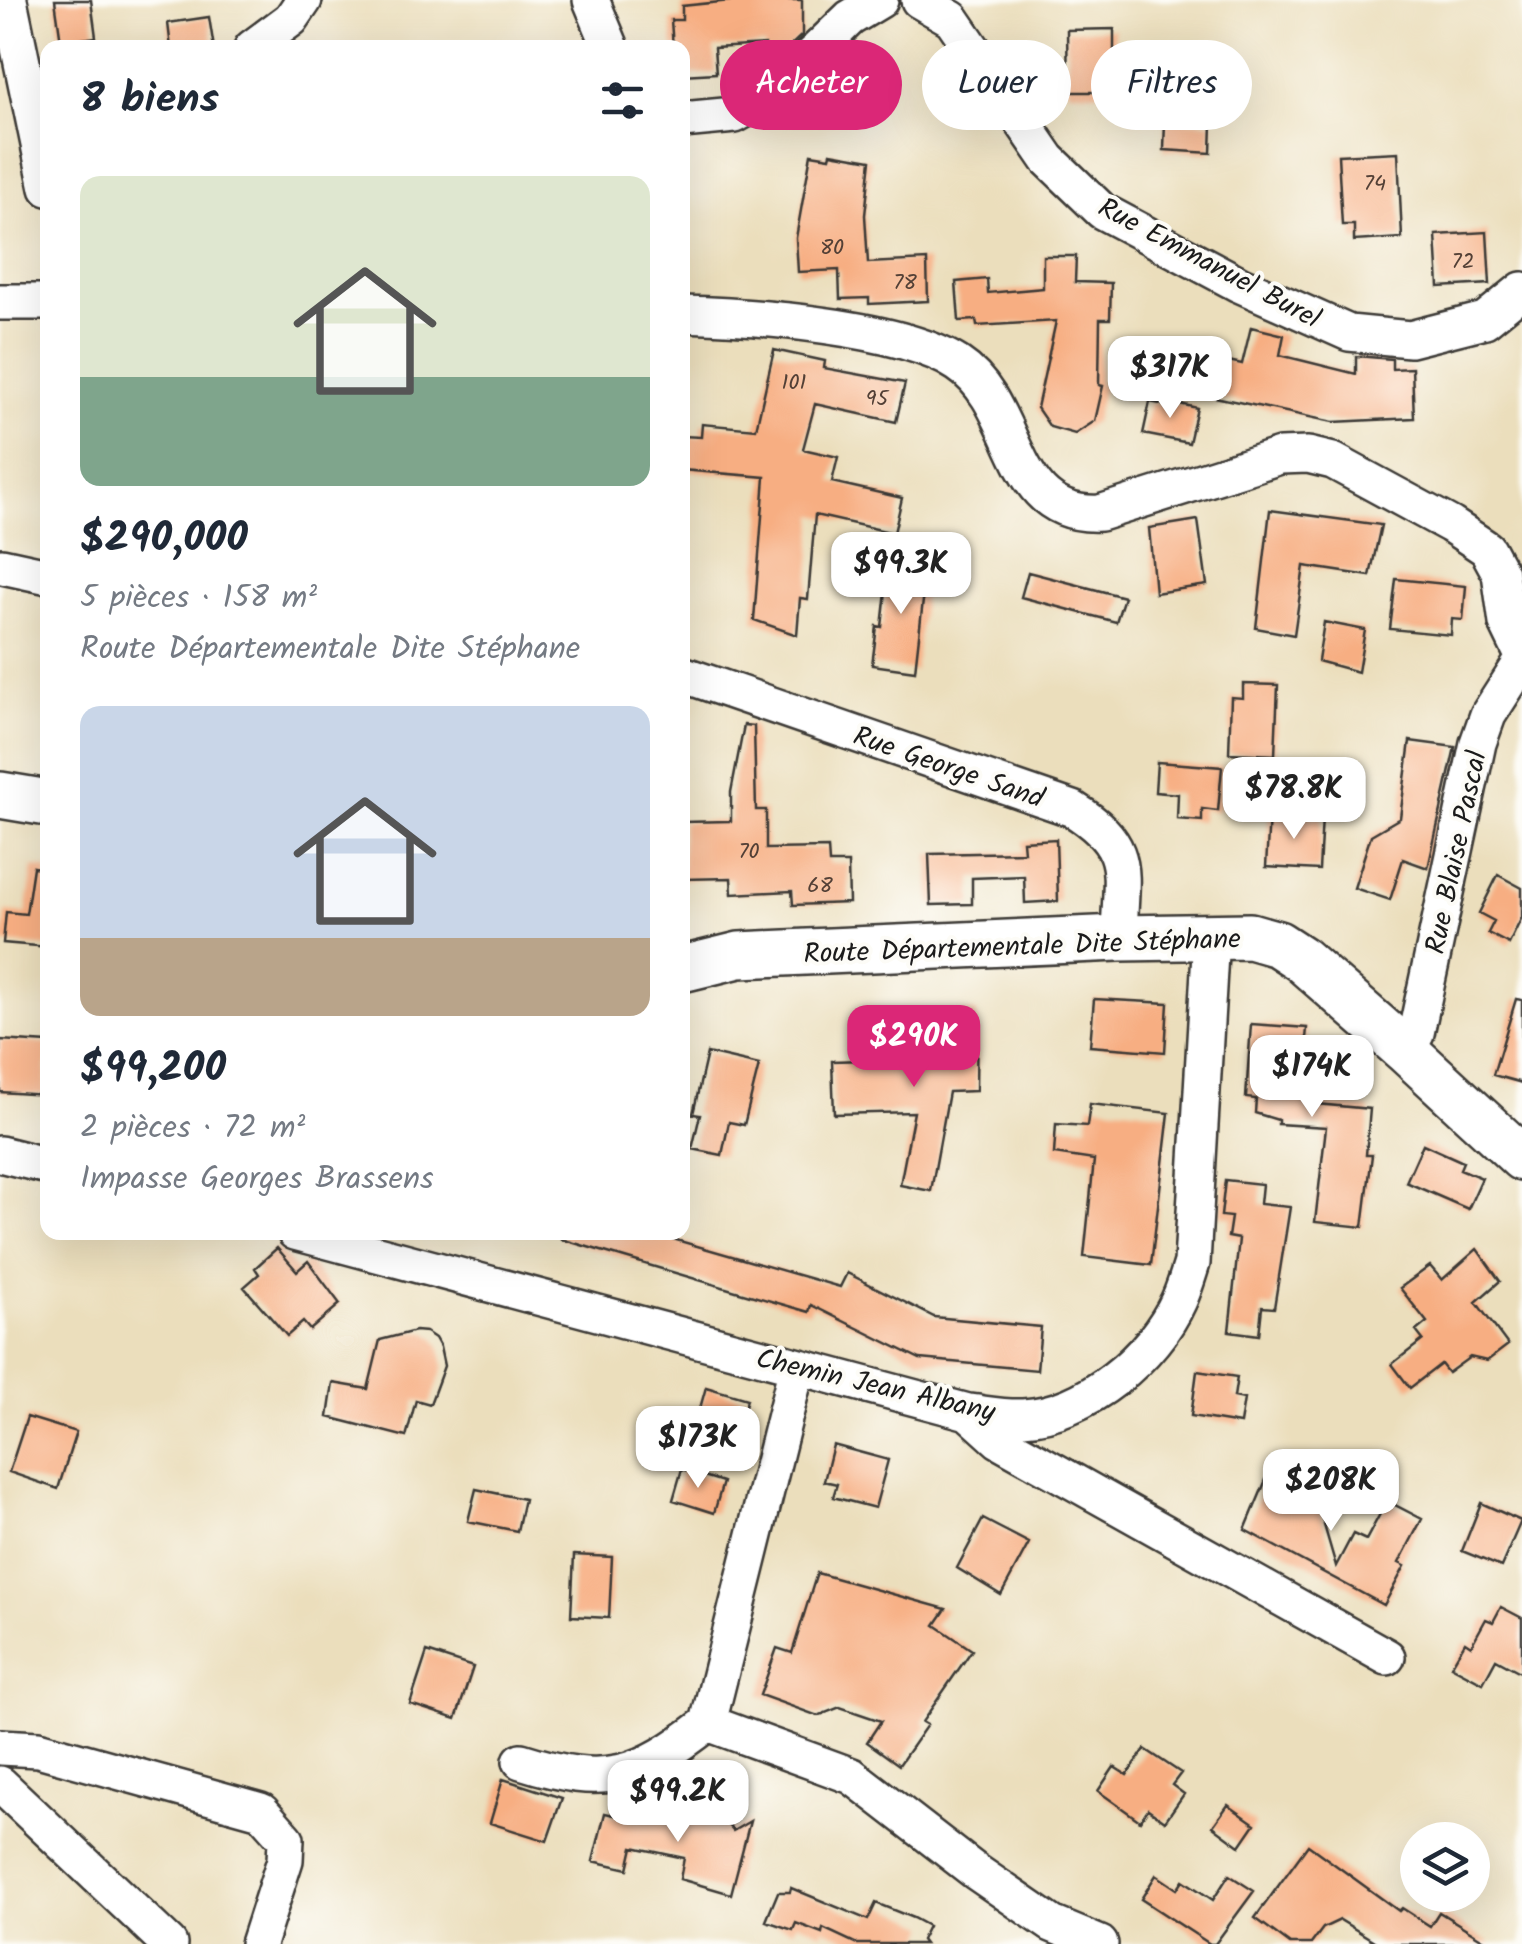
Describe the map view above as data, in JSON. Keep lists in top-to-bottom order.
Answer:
{
  "streets": {
    "main road": ["Route Départementale Dite Stéphane"],
    "street": [
      "Rue Emmanuel Burel",
      "Rue George Sand",
      "Rue Blaise Pascal",
      "Chemin Jean Albany"
    ]
  },
  "crossings": [
    ["Rue George Sand", "Route Départementale Dite Stéphane"],
    ["Rue Blaise Pascal", "Route Départementale Dite Stéphane"],
    ["Route Départementale Dite Stéphane", "Chemin Jean Albany"]
  ],
  "house_numbers": [
    "74",
    "80",
    "72",
    "78",
    "101",
    "95",
    "70",
    "68"
  ],
  "page": {
    "chip": ["Acheter", "Louer", "Filtres"],
    "heading": "8 biens",
    "list": [
      {
        "name": "$290,000",
        "note": "5 pièces · 158 m² · Route Départementale Dite Stéphane"
      },
      {
        "name": "$99,200",
        "note": "2 pièces · 72 m² · Impasse Georges Brassens"
      }
    ],
    "price": [
      "$317K",
      "$99.3K",
      "$78.8K",
      "$290K",
      "$174K",
      "$173K",
      "$208K",
      "$99.2K"
    ]
  }
}
